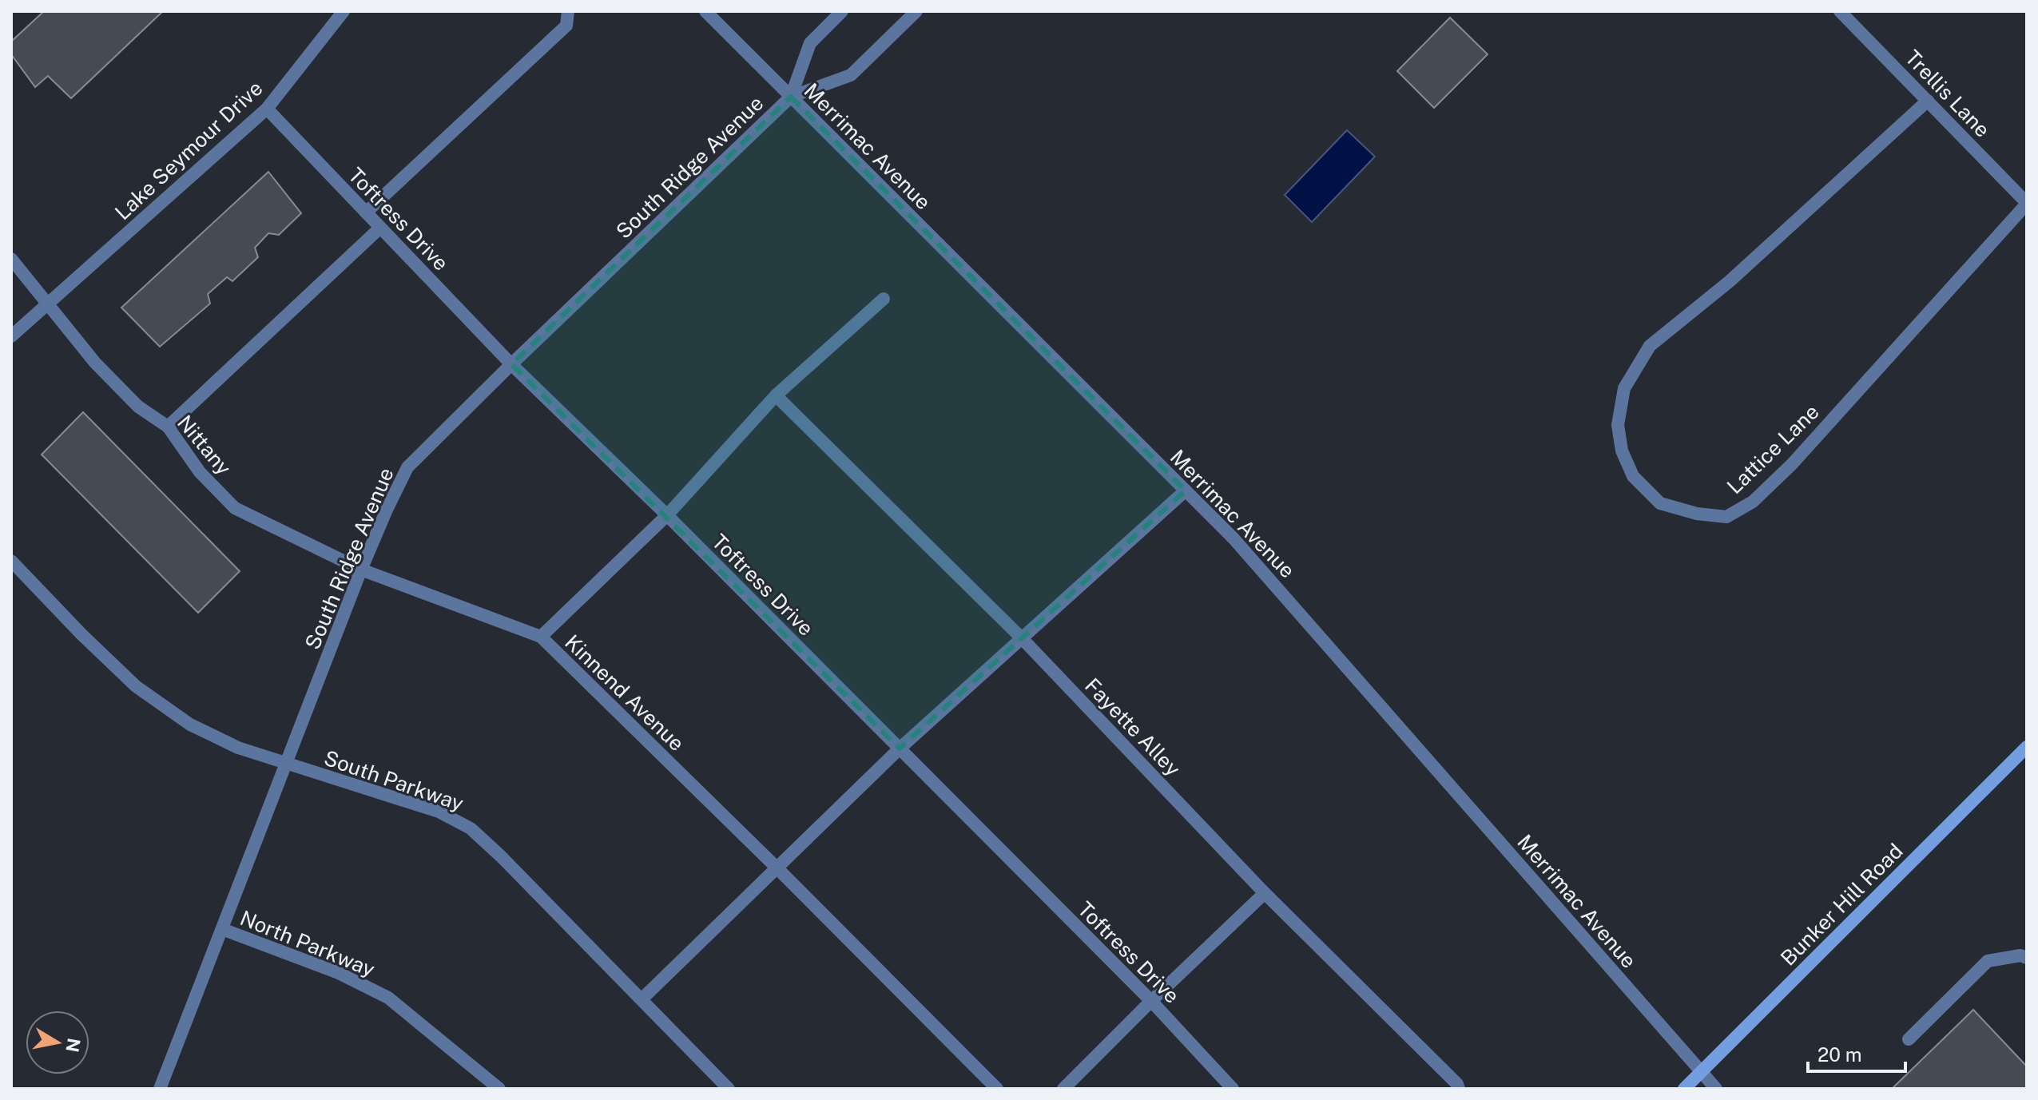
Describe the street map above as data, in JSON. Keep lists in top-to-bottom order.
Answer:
{
  "streets": {
    "main road": ["Bunker Hill Road"],
    "street": [
      "Trellis Lane",
      "Merrimac Avenue",
      "Lake Seymour Drive",
      "South Ridge Avenue",
      "Toftress Drive",
      "Nittany",
      "Lattice Lane",
      "Kinnend Avenue",
      "Fayette Alley",
      "South Parkway",
      "North Parkway"
    ]
  },
  "crossings": [
    ["Trellis Lane", "Lattice Lane"],
    ["Merrimac Avenue", "South Ridge Avenue"],
    ["Merrimac Avenue", "Bunker Hill Road"],
    ["Lake Seymour Drive", "Toftress Drive"],
    ["Lake Seymour Drive", "Nittany"],
    ["South Ridge Avenue", "Toftress Drive"],
    ["South Ridge Avenue", "Nittany"],
    ["South Ridge Avenue", "South Parkway"],
    ["South Ridge Avenue", "North Parkway"],
    ["Toftress Drive", "Kinnend Avenue"],
    ["Nittany", "Kinnend Avenue"],
    ["Kinnend Avenue", "Fayette Alley"]
  ],
  "scale_bar": "20 m",
  "north": "right"
}
